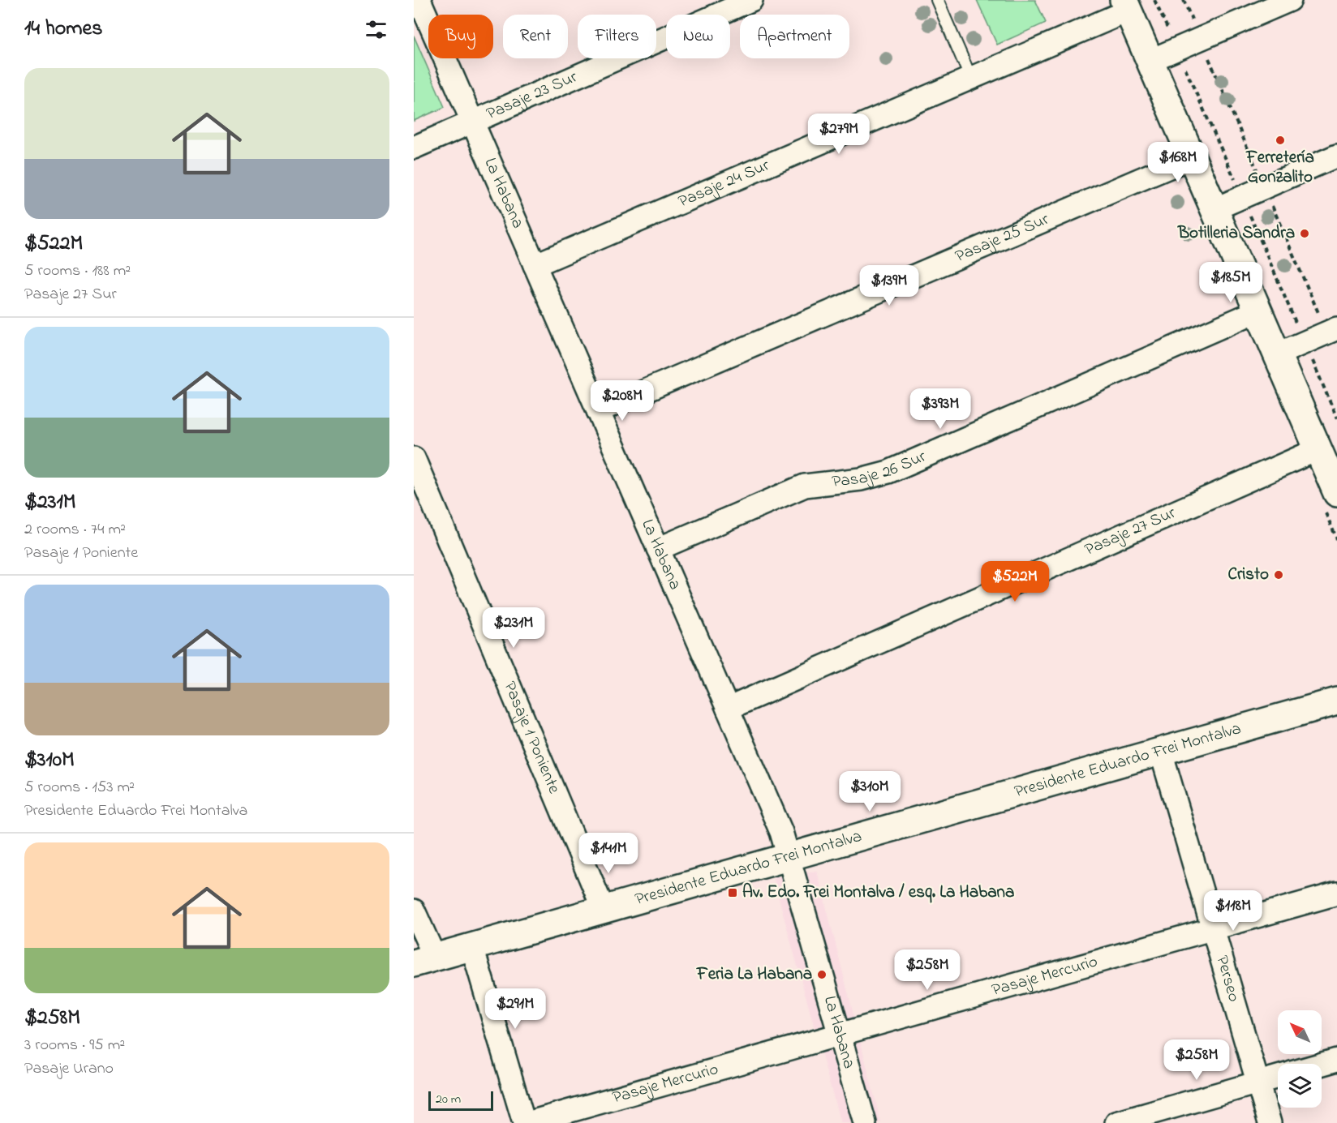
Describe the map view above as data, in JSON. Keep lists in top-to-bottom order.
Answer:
{
  "streets": {
    "street": [
      "Pasaje 23 Sur",
      "Pasaje 24 Sur",
      "La Habana",
      "Pasaje 25 Sur",
      "Pasaje 26 Sur",
      "Pasaje 27 Sur",
      "Pasaje 1 Poniente",
      "Presidente Eduardo Frei Montalva",
      "Pasaje Mercurio",
      "Perseo"
    ]
  },
  "crossings": [
    ["Pasaje 23 Sur", "La Habana"],
    ["Pasaje 24 Sur", "La Habana"],
    ["La Habana", "Pasaje 25 Sur"],
    ["La Habana", "Pasaje 26 Sur"],
    ["La Habana", "Pasaje 27 Sur"],
    ["La Habana", "Presidente Eduardo Frei Montalva"],
    ["La Habana", "Pasaje Mercurio"],
    ["Pasaje 1 Poniente", "Presidente Eduardo Frei Montalva"],
    ["Presidente Eduardo Frei Montalva", "Perseo"],
    ["Pasaje Mercurio", "Perseo"]
  ],
  "places": {
    "other": [
      "Ferretería Gonzalito",
      "Botilleria Sandra",
      "Cristo",
      "Feria La Habana"
    ],
    "transit": ["Av. Edo. Frei Montalva / esq. La Habana"]
  },
  "scale_bar": "20 m",
  "north": "top left",
  "page": {
    "heading": "14 homes",
    "chip": [
      "Buy",
      "Rent",
      "Filters",
      "New",
      "Apartment"
    ],
    "list": [
      {
        "name": "$522M",
        "note": "5 rooms · 188 m² · Pasaje 27 Sur"
      },
      {
        "name": "$231M",
        "note": "2 rooms · 74 m² · Pasaje 1 Poniente"
      },
      {
        "name": "$310M",
        "note": "5 rooms · 153 m² · Presidente Eduardo Frei Montalva"
      },
      {
        "name": "$258M",
        "note": "3 rooms · 95 m² · Pasaje Urano"
      }
    ],
    "price": [
      "$279M",
      "$168M",
      "$185M",
      "$139M",
      "$208M",
      "$393M",
      "$522M",
      "$231M",
      "$310M",
      "$141M",
      "$118M",
      "$258M",
      "$291M",
      "$258M"
    ],
    "scale": "20 m"
  }
}
